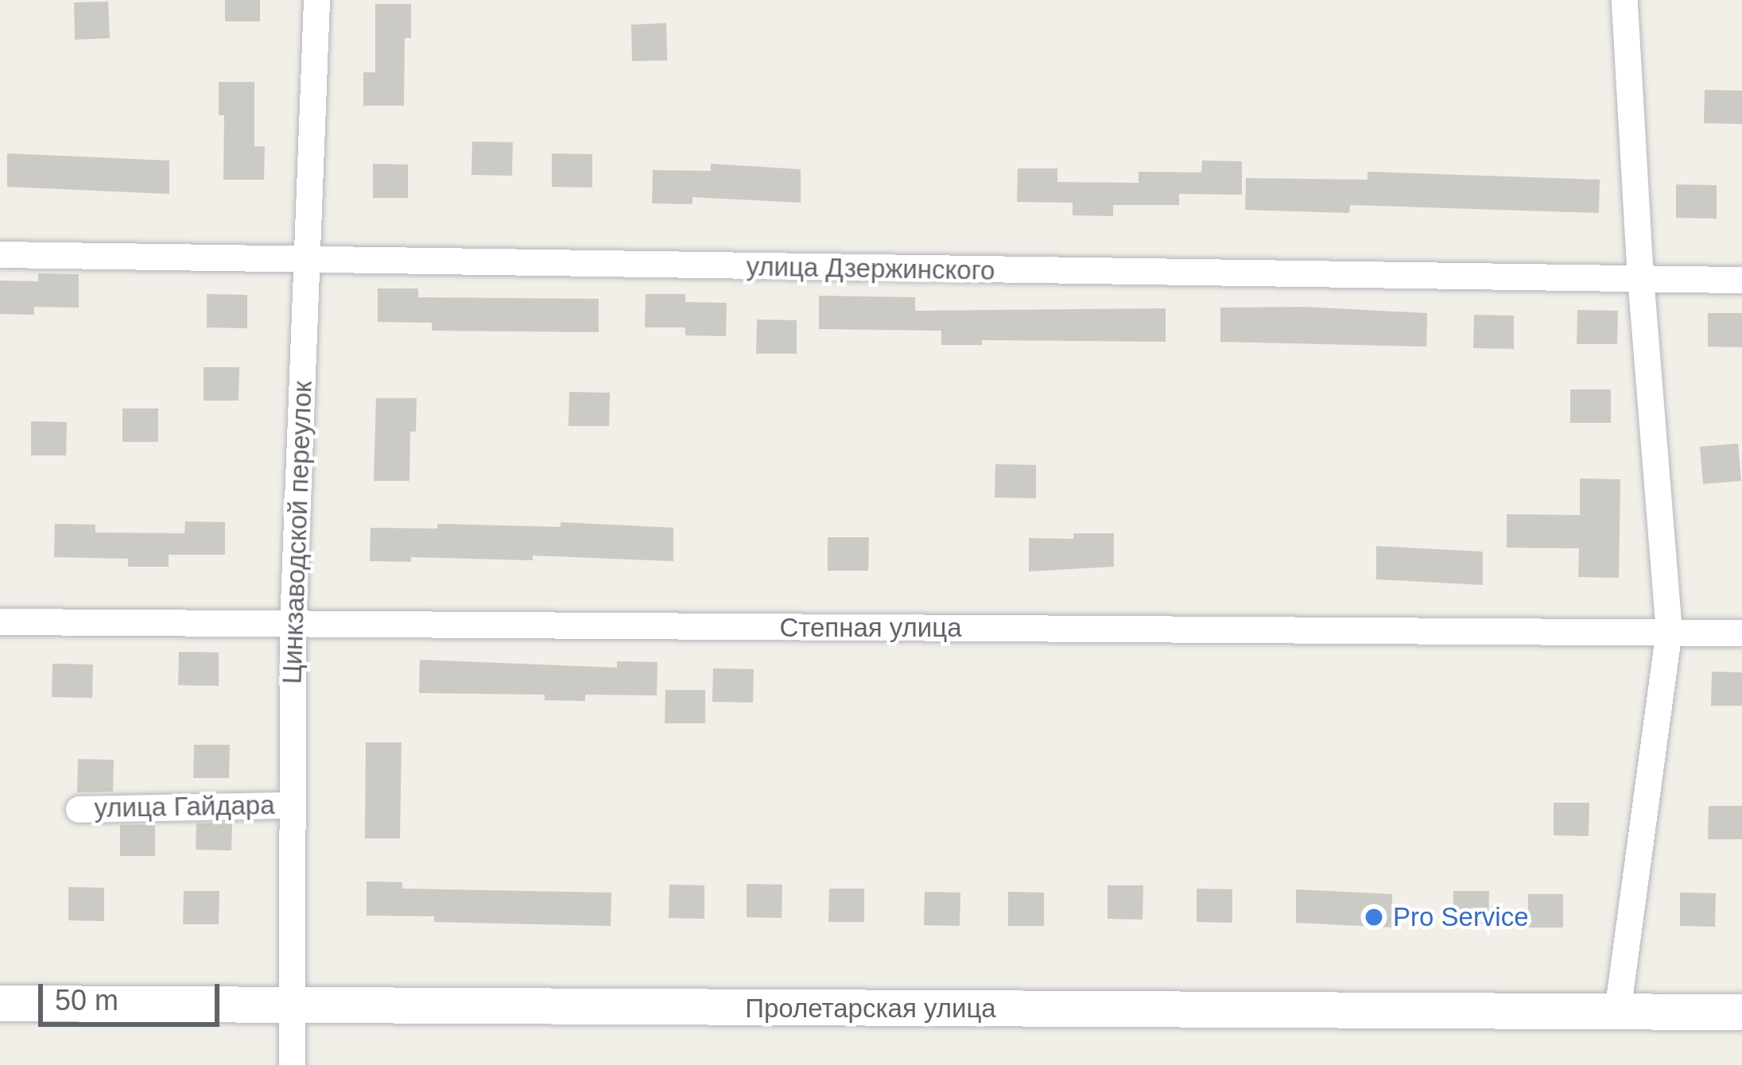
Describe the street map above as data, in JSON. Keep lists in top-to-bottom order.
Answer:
{
  "streets": {
    "main road": ["Пролетарская улица"],
    "street": [
      "улица Дзержинского",
      "Цинкзаводской переулок",
      "Степная улица",
      "улица Гайдара"
    ]
  },
  "crossings": [
    ["улица Дзержинского", "Цинкзаводской переулок"],
    ["Цинкзаводской переулок", "Степная улица"],
    ["Цинкзаводской переулок", "улица Гайдара"],
    ["Цинкзаводской переулок", "Пролетарская улица"]
  ],
  "places": ["Pro Service"],
  "scale_bar": "50 m"
}
